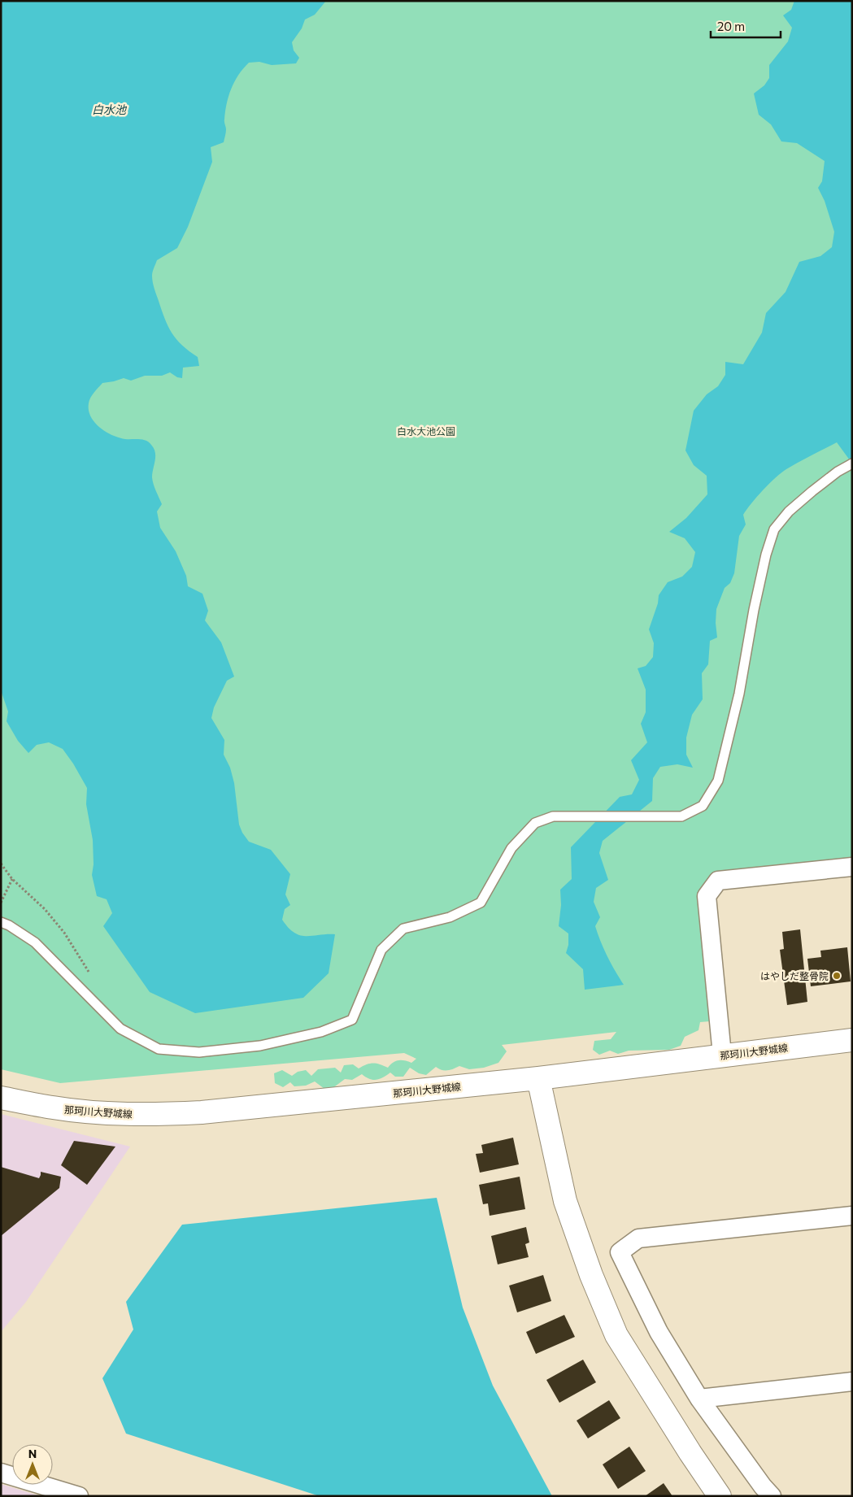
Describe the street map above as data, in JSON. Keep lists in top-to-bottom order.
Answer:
{
  "streets": {
    "main road": ["那珂川大野城線"]
  },
  "water": ["白水池"],
  "parks": ["白水大池公園"],
  "places": ["はやしだ整骨院"],
  "scale_bar": "20 m",
  "north": "top"
}
